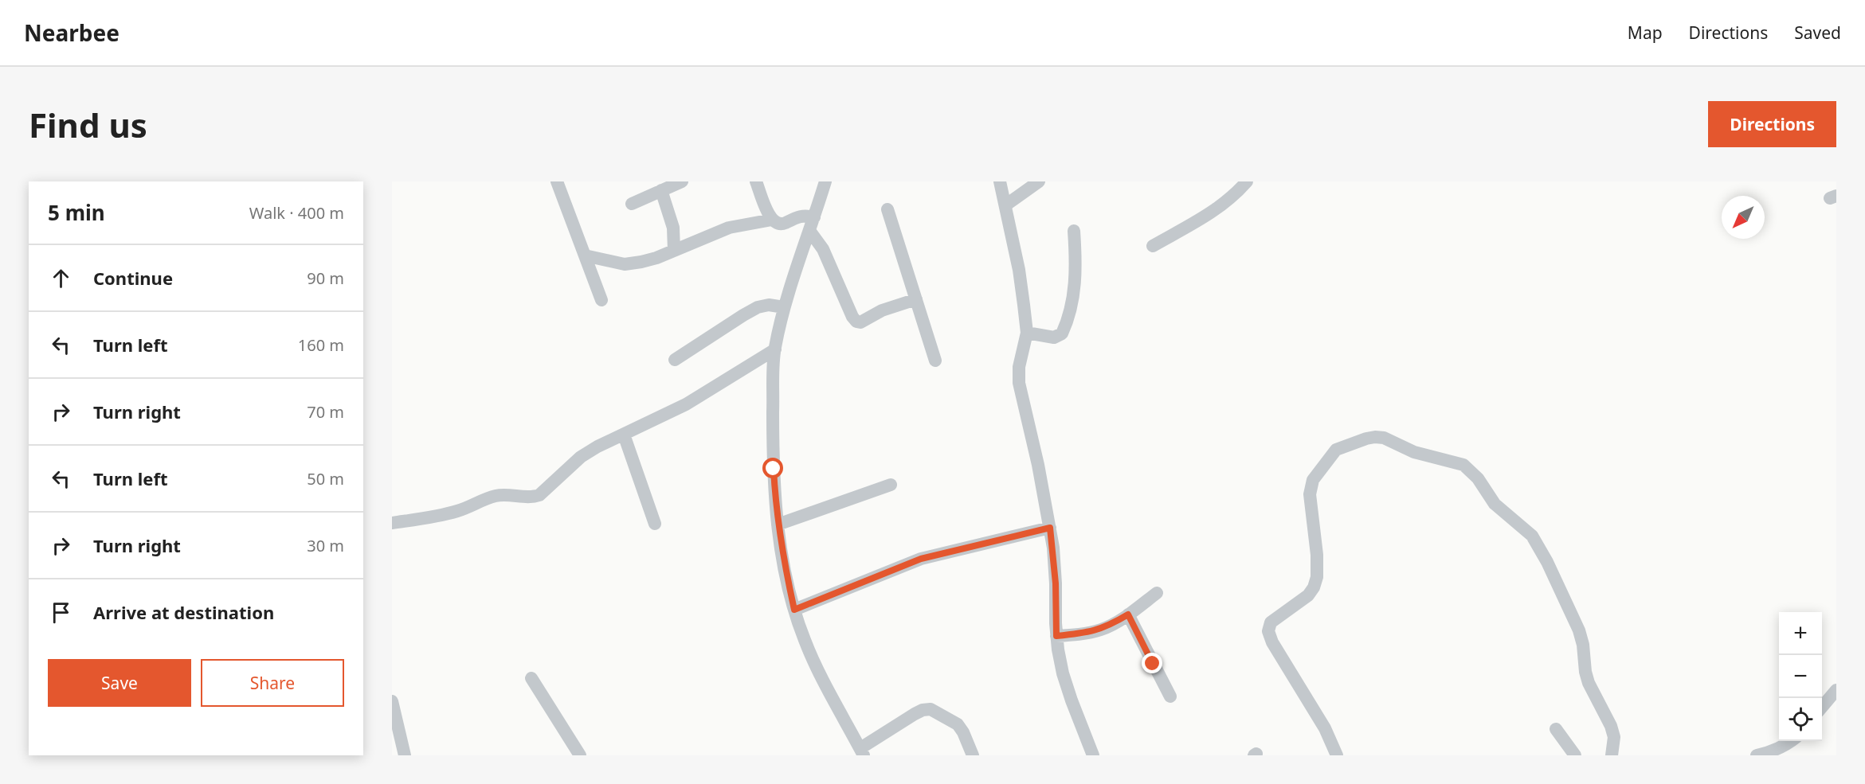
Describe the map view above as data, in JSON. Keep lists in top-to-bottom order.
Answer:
{
  "north": "bottom left",
  "page": {
    "header": "Nearbee",
    "nav": ["Map", "Directions", "Saved"],
    "buttons": [
      "Directions",
      ["Save", "Share"]
    ],
    "title": "Find us",
    "heading": ["5 min", "Walk · 400 m"],
    "list": [
      ["Continue", "90 m"],
      ["Turn left", "160 m"],
      ["Turn right", "70 m"],
      ["Turn left", "50 m"],
      ["Turn right", "30 m"],
      "Arrive at destination"
    ],
    "map_buttons": ["+", "−"]
  }
}
